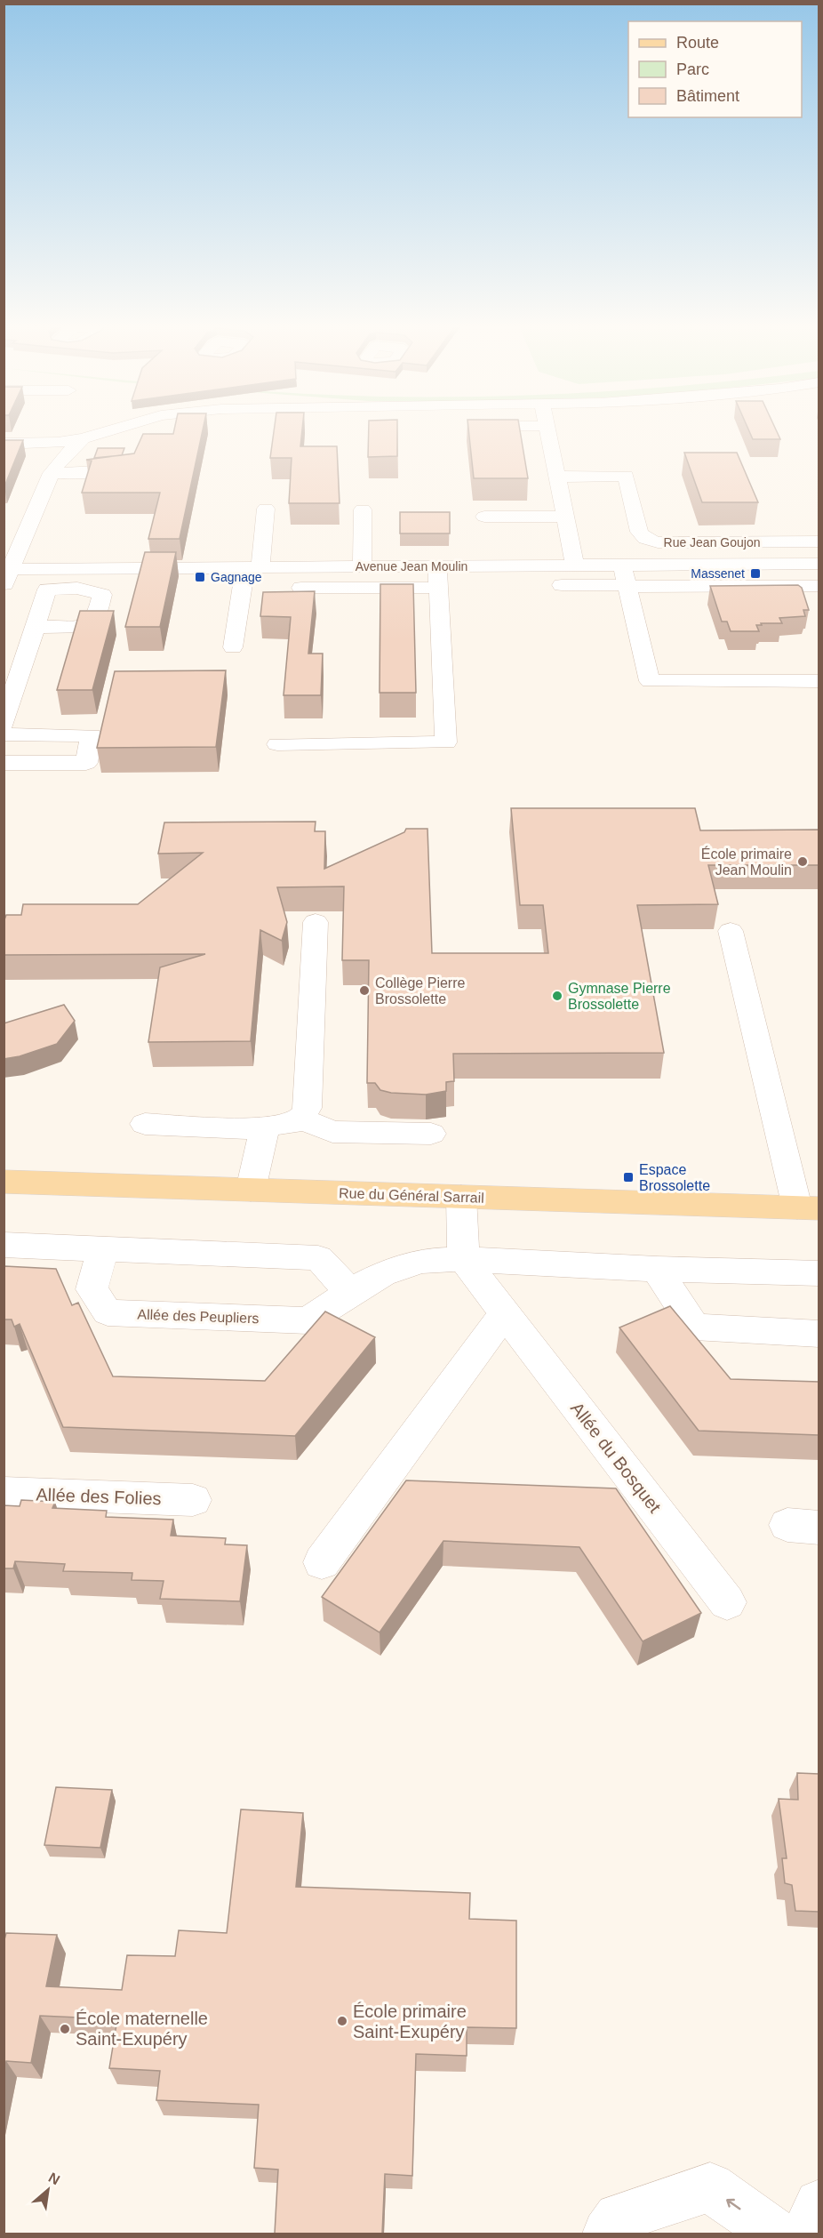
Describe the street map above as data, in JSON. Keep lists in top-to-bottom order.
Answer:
{
  "streets": {
    "main road": ["Rue du Général Sarrail"],
    "street": [
      "Rue Jean Goujon",
      "Avenue Jean Moulin",
      "Allée des Peupliers",
      "Allée du Bosquet",
      "Allée des Folies"
    ]
  },
  "crossings": [
    ["Allée des Peupliers", "Allée du Bosquet"]
  ],
  "places": {
    "transit": ["Massenet", "Gagnage", "Espace Brossolette"],
    "other": [
      "École primaire Jean Moulin",
      "Collège Pierre Brossolette",
      "Gymnase Pierre Brossolette",
      "École primaire Saint-Exupéry",
      "École maternelle Saint-Exupéry"
    ]
  },
  "legend": ["Route", "Parc", "Bâtiment"],
  "north": "top right"
}
